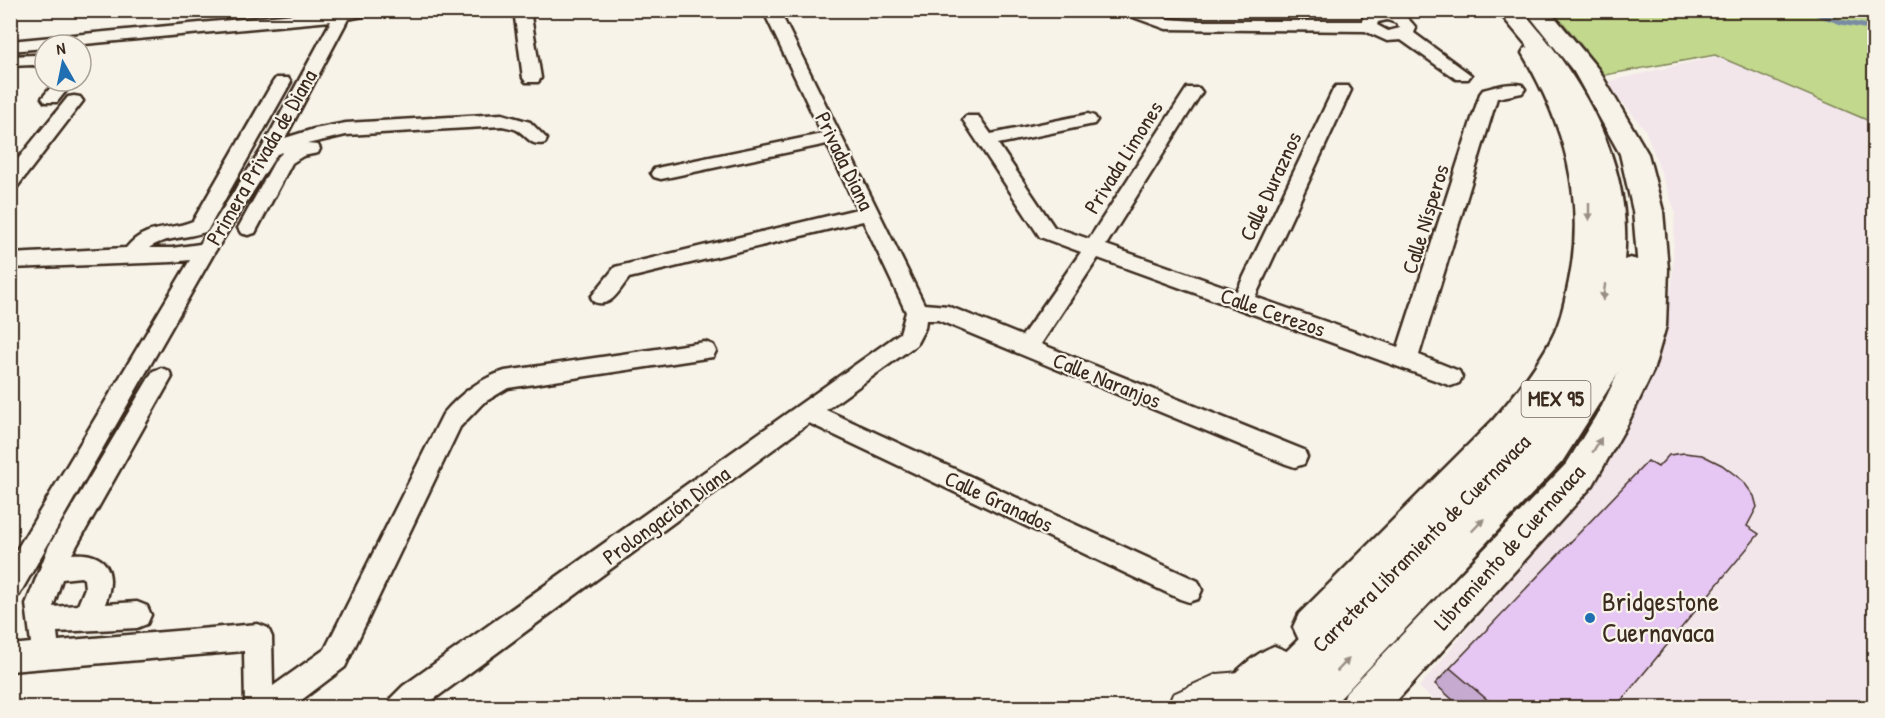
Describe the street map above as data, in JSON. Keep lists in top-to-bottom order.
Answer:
{
  "streets": {
    "main road": ["MEX 95", "Carretera Libramiento de Cuernavaca", "Libramiento de Cuernavaca"],
    "street": [
      "Primera Privada de Diana",
      "Privada Limones",
      "Privada Diana",
      "Calle Duraznos",
      "Calle Nísperos",
      "Calle Cerezos",
      "Calle Naranjos",
      "Calle Granados",
      "Prolongación Diana"
    ]
  },
  "crossings": [
    ["Privada Limones", "Calle Cerezos"],
    ["Privada Limones", "Calle Naranjos"],
    ["Privada Diana", "Calle Naranjos"],
    ["Privada Diana", "Prolongación Diana"],
    ["Calle Duraznos", "Calle Cerezos"],
    ["Calle Nísperos", "Calle Cerezos"],
    ["Calle Naranjos", "Prolongación Diana"],
    ["MEX 95", "Carretera Libramiento de Cuernavaca"],
    ["Calle Granados", "Prolongación Diana"]
  ],
  "one_way": ["Libramiento de Cuernavaca"],
  "places": ["Bridgestone Cuernavaca"],
  "north": "top"
}
